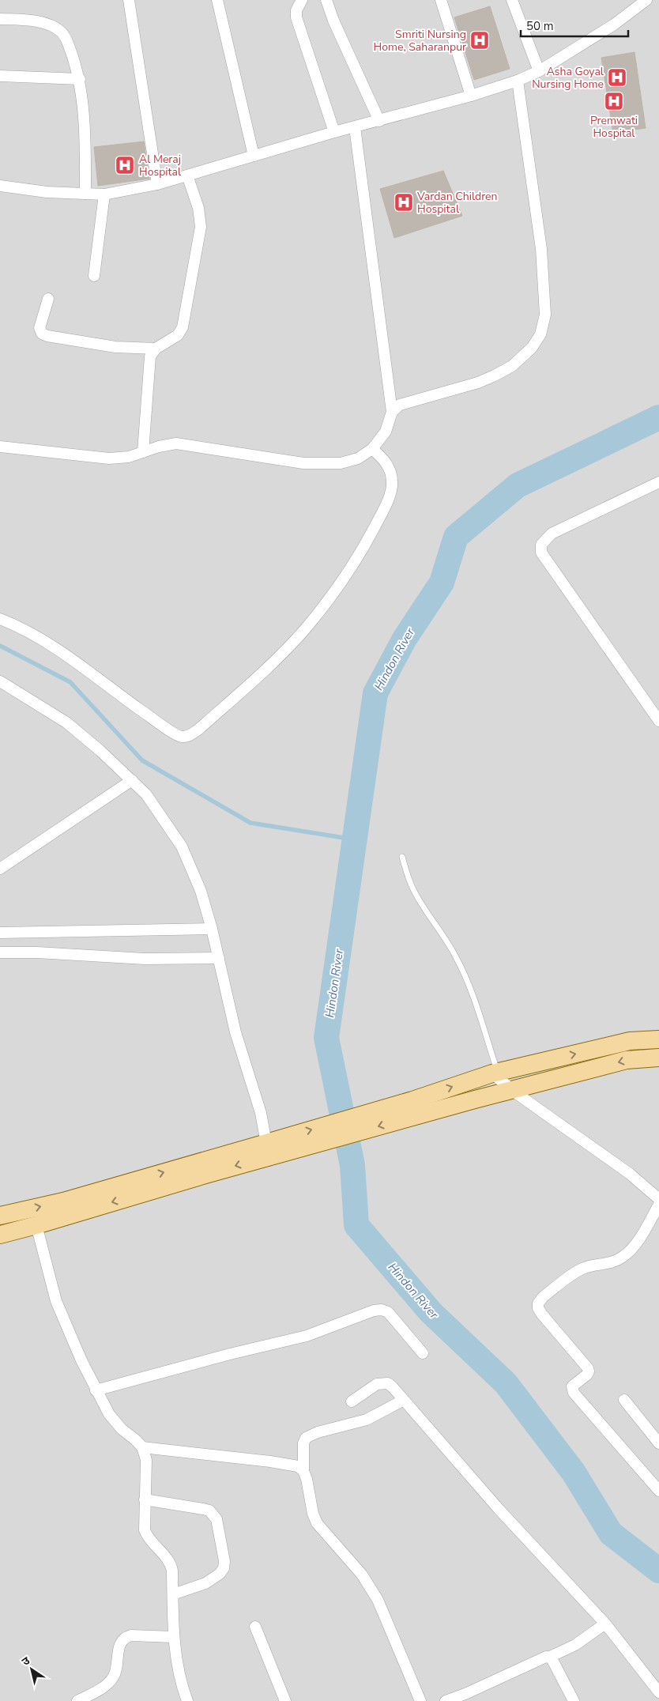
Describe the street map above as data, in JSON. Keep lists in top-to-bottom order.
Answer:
{
  "water": ["Hindon River"],
  "places": {
    "hospital": [
      "Smriti Nursing Home, Saharanpur",
      "Asha Goyal Nursing Home",
      "Premwati Hospital",
      "Al Meraj Hospital",
      "Vardan Children Hospital"
    ]
  },
  "scale_bar": "50 m",
  "north": "top left"
}
